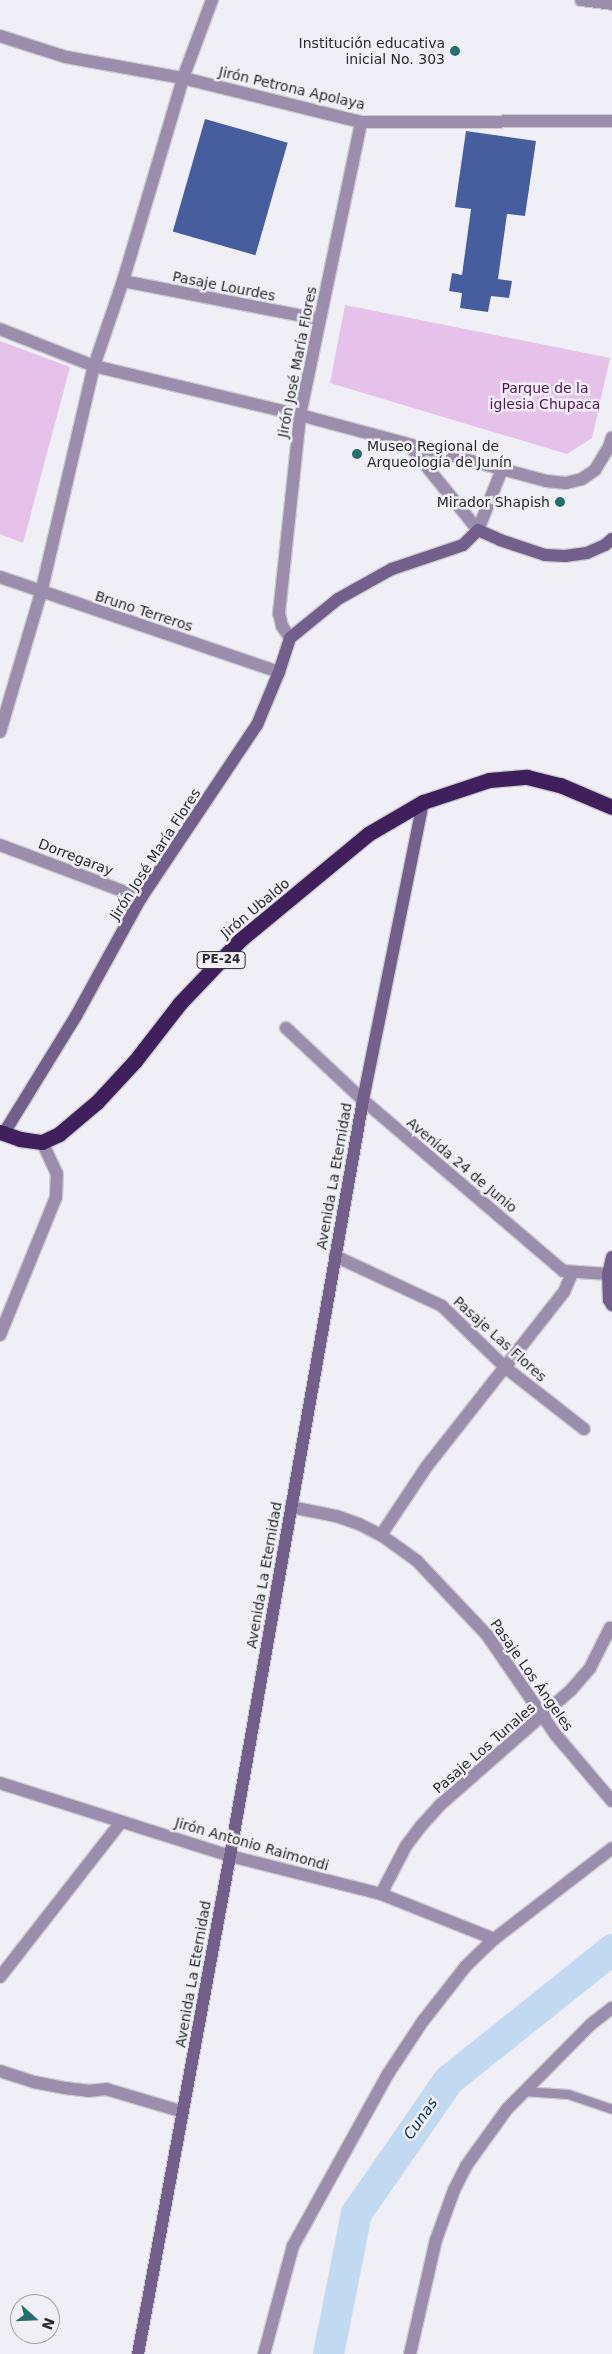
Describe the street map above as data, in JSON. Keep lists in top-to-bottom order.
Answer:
{
  "streets": {
    "highway": ["Jirón Ubaldo", "PE-24"],
    "street": [
      "Jirón Petrona Apolaya",
      "Pasaje Lourdes",
      "Jirón José María Flores",
      "Bruno Terreros",
      "Dorregaray",
      "Avenida 24 de Junio",
      "Avenida La Eternidad",
      "Pasaje Las Flores",
      "Pasaje Los Ángeles",
      "Pasaje Los Tunales",
      "Jirón Antonio Raimondi"
    ]
  },
  "crossings": [
    ["Jirón Petrona Apolaya", "Jirón José María Flores"],
    ["Pasaje Lourdes", "Jirón José María Flores"],
    ["Jirón José María Flores", "Bruno Terreros"],
    ["Jirón José María Flores", "Dorregaray"],
    ["Jirón Ubaldo", "PE-24"],
    ["Jirón Ubaldo", "Avenida La Eternidad"],
    ["PE-24", "Avenida La Eternidad"],
    ["Avenida 24 de Junio", "Avenida La Eternidad"],
    ["Avenida La Eternidad", "Pasaje Las Flores"],
    ["Avenida La Eternidad", "Pasaje Los Ángeles"],
    ["Avenida La Eternidad", "Jirón Antonio Raimondi"],
    ["Pasaje Los Ángeles", "Pasaje Los Tunales"],
    ["Pasaje Los Tunales", "Jirón Antonio Raimondi"]
  ],
  "water": ["Cunas"],
  "parks": ["Parque de la iglesia Chupaca"],
  "places": ["Institución educativa inicial No. 303", "Museo Regional de Arqueología de Junín", "Mirador Shapish"],
  "north": "right"
}
